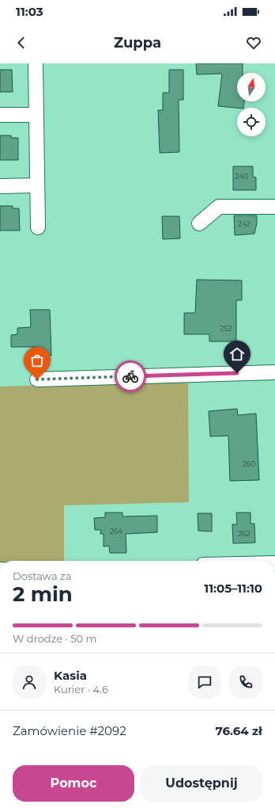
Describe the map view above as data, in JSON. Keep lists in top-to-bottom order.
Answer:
{
  "house_numbers": [
    "240",
    "242",
    "252",
    "260",
    "264",
    "262"
  ],
  "north": "top",
  "page": {
    "status": "11:03",
    "header": "Zuppa",
    "heading": ["2 min", "Dostawa za", "11:05–11:10"],
    "panel": [
      "Kasia",
      "Kurier · 4.6",
      "Zamówienie #2092",
      "76.64 zł"
    ],
    "bar": "W drodze · 50 m",
    "buttons": ["Pomoc", "Udostępnij"]
  }
}
